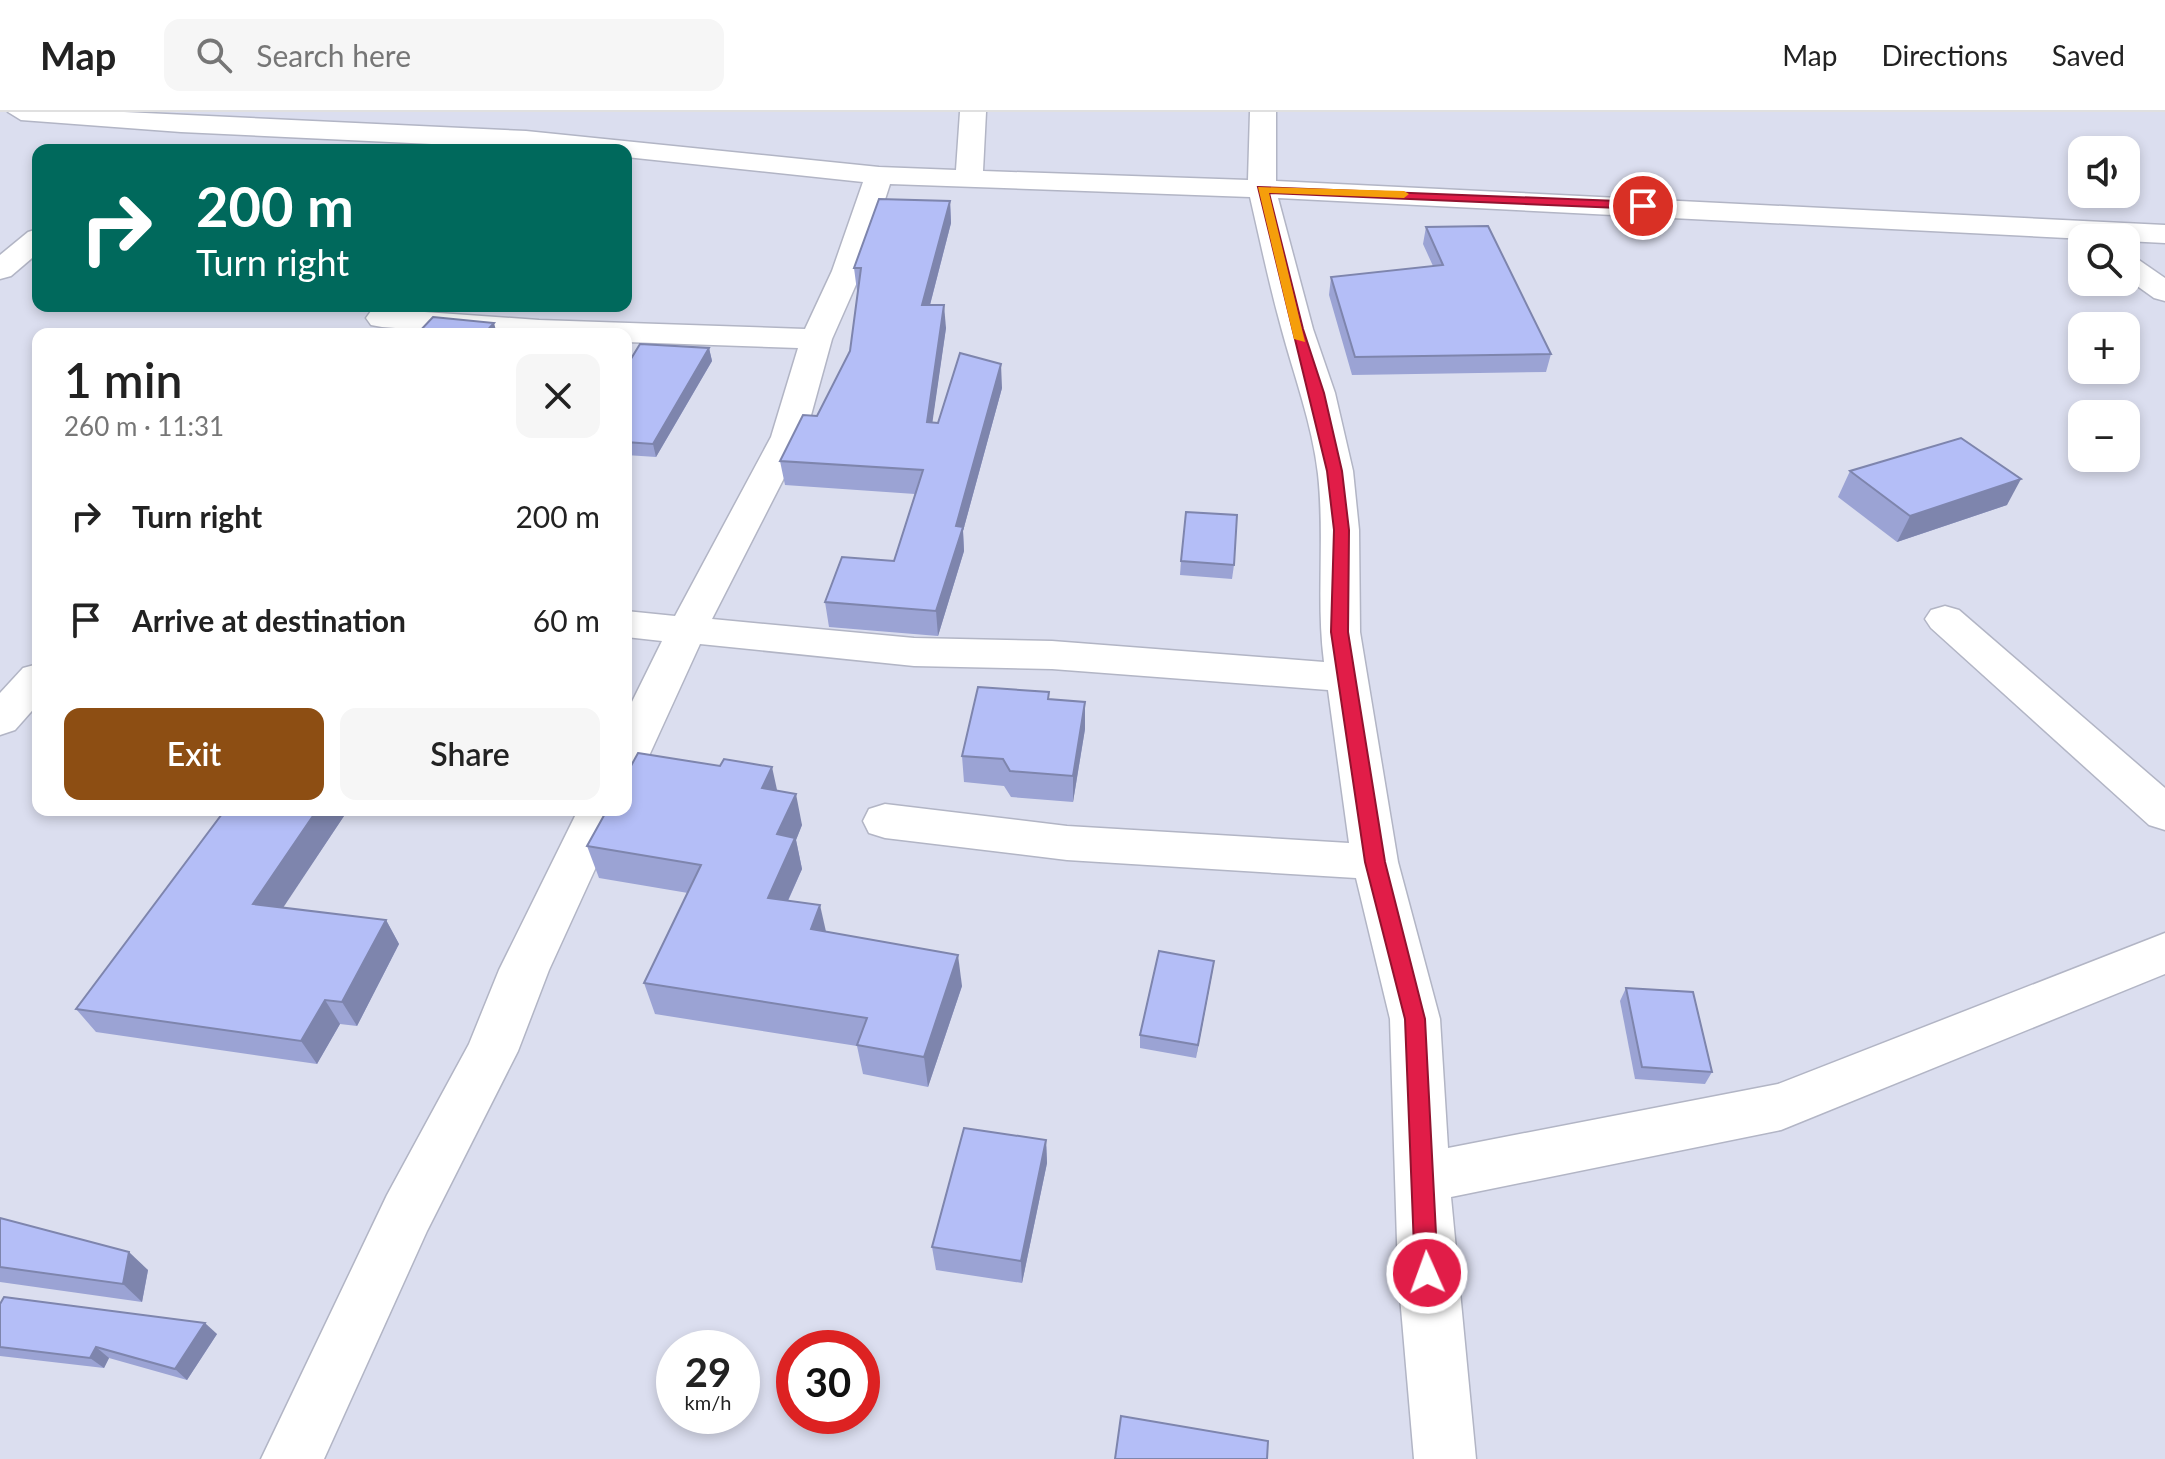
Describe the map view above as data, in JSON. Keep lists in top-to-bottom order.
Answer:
{
  "page": {
    "header": "Map",
    "search": "Search here",
    "nav": ["Map", "Directions", "Saved"],
    "map_buttons": ["+", "−"],
    "turn": ["200 m", "Turn right"],
    "heading": ["1 min", "260 m · 11:31"],
    "list": [
      {
        "name": "Turn right",
        "value": "200 m"
      },
      {
        "name": "Arrive at destination",
        "value": "60 m"
      }
    ],
    "buttons": ["Exit", "Share"],
    "speed": "29 km/h",
    "limit": "30"
  }
}
